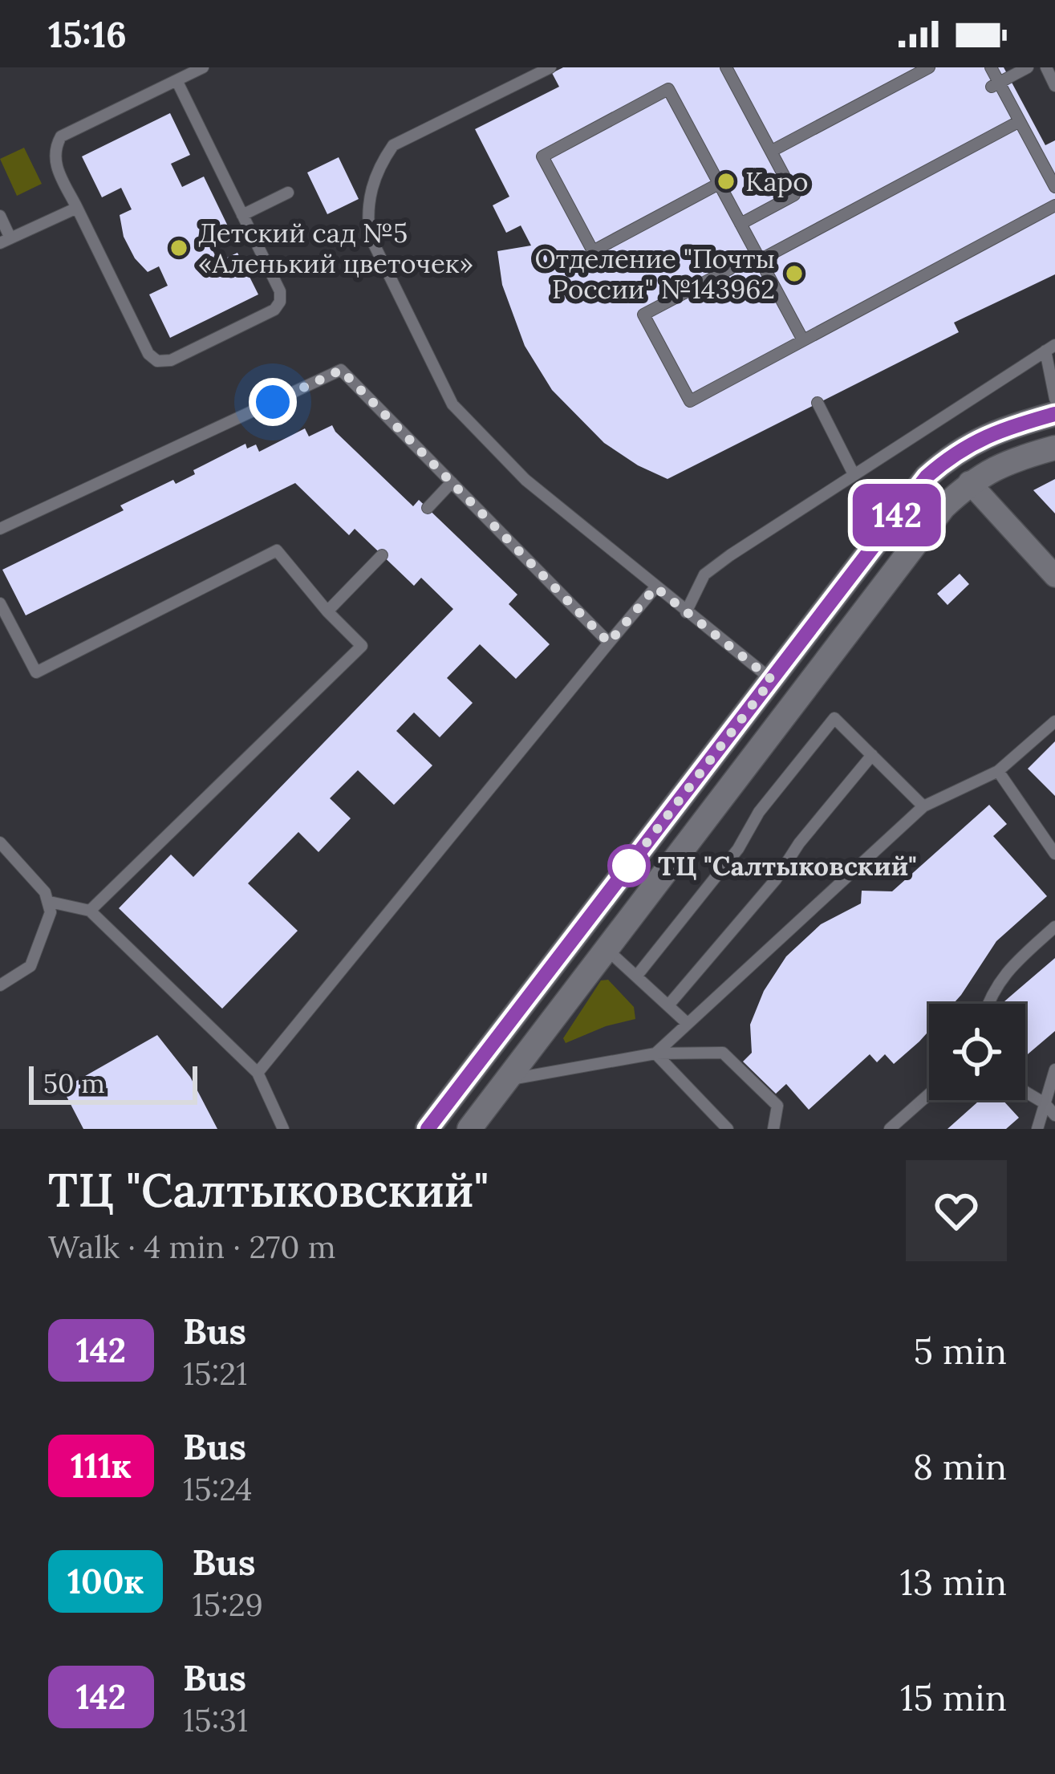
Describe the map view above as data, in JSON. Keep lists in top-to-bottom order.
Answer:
{
  "places": [
    "Каро",
    "Детский сад №5 «Аленький цветочек»",
    "Отделение \"Почты России\" №143962",
    "ТЦ \"Салтыковский\""
  ],
  "lines": ["bus line 142"],
  "scale_bar": "50 m",
  "page": {
    "status": "15:16",
    "on_map": "142",
    "scale": "50 m",
    "heading": ["ТЦ \"Салтыковский\"", "Walk · 4 min · 270 m"],
    "list": [
      {
        "mark": "142",
        "name": "Bus",
        "note": "15:21",
        "value": "5 min"
      },
      {
        "mark": "111к",
        "name": "Bus",
        "note": "15:24",
        "value": "8 min"
      },
      {
        "mark": "100к",
        "name": "Bus",
        "note": "15:29",
        "value": "13 min"
      },
      {
        "mark": "142",
        "name": "Bus",
        "note": "15:31",
        "value": "15 min"
      }
    ]
  }
}
